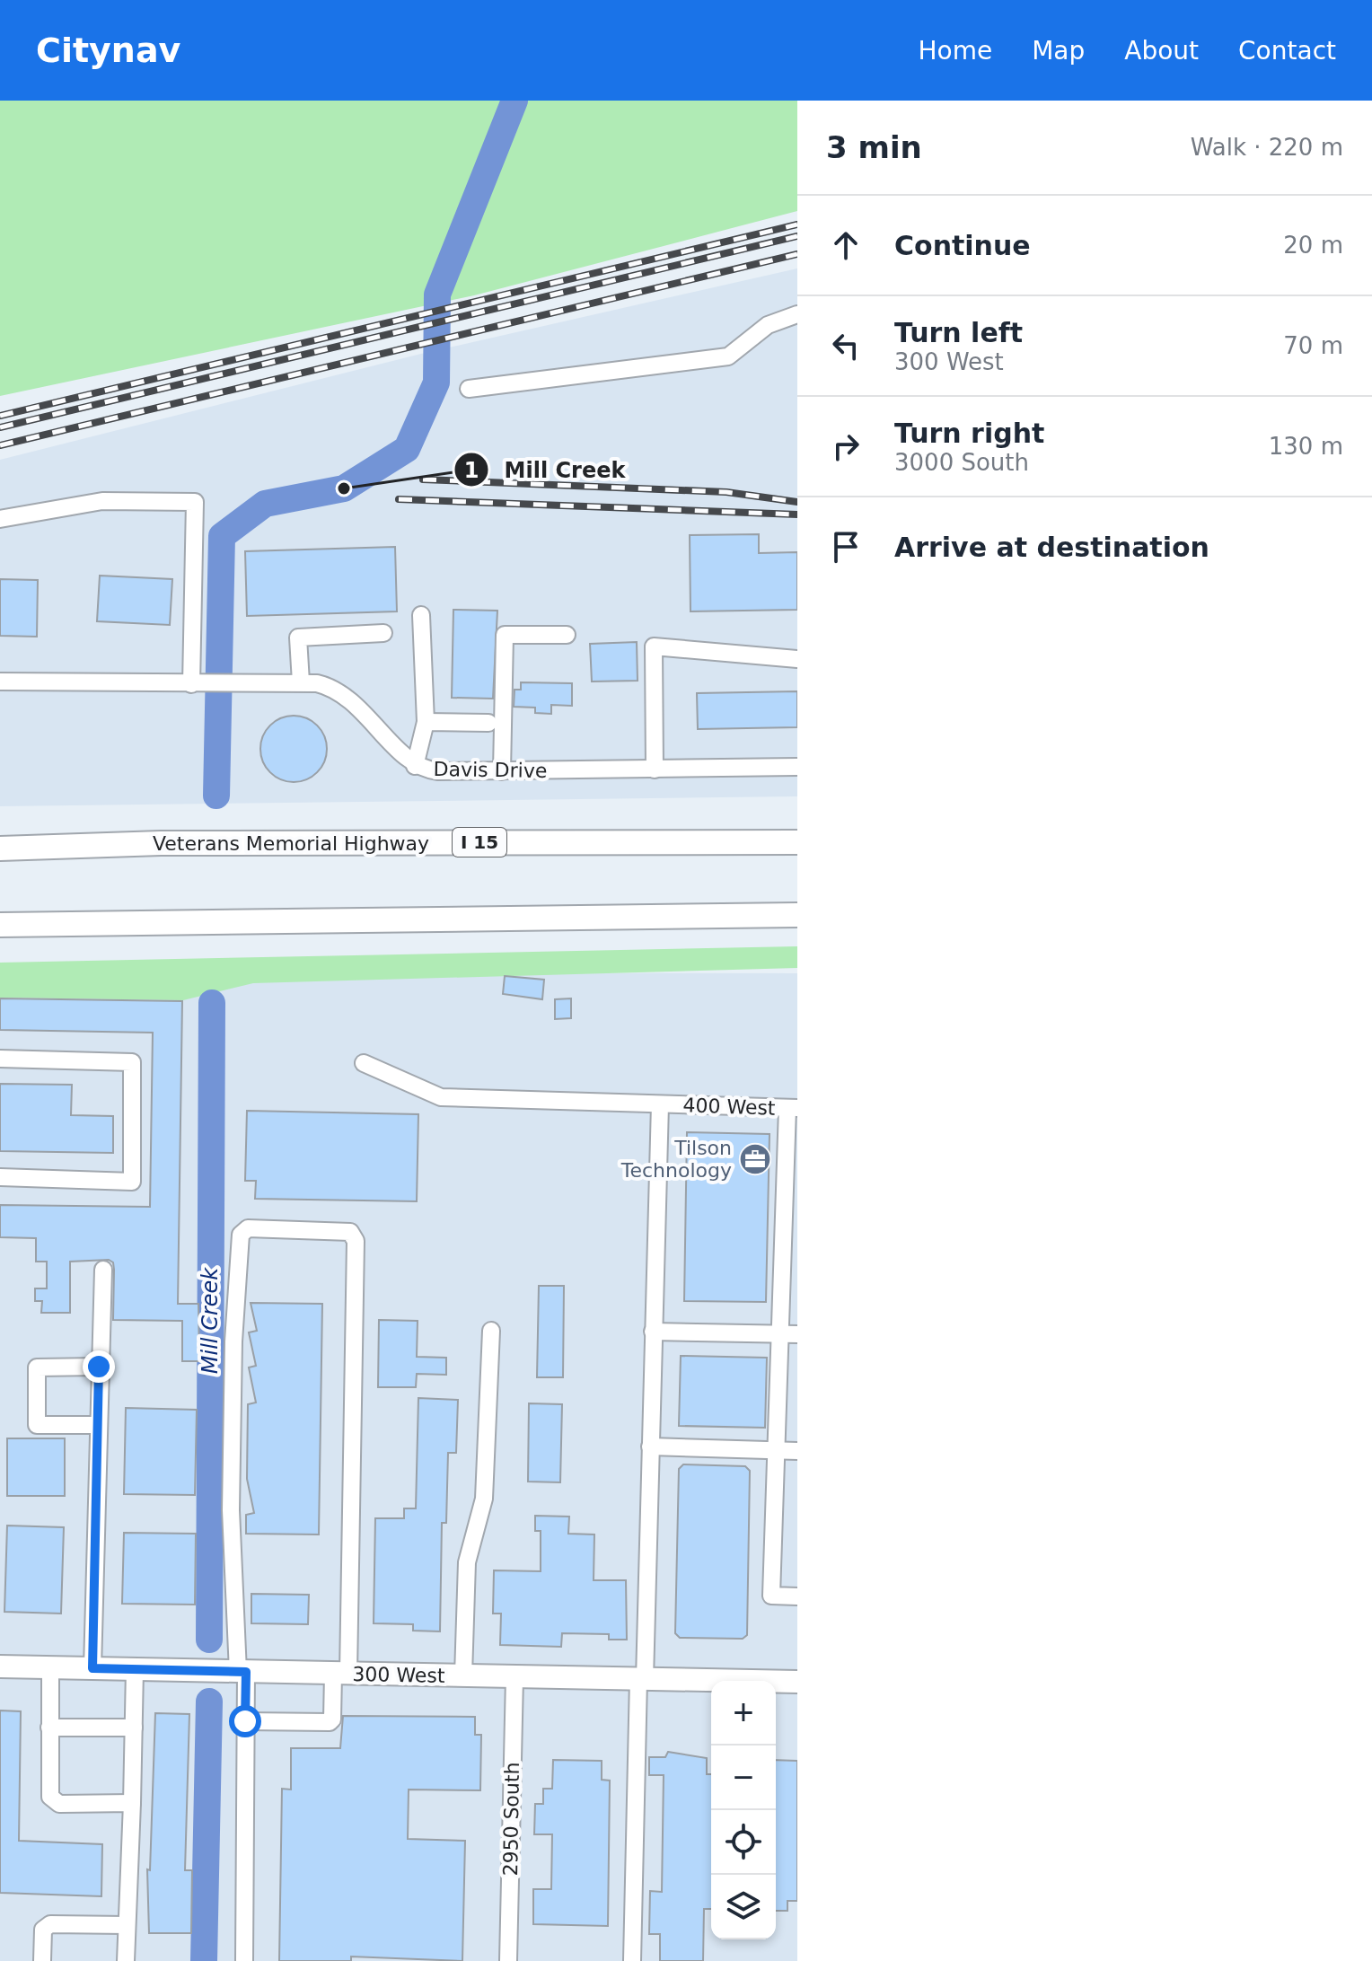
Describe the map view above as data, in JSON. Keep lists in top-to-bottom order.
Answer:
{
  "streets": {
    "highway": ["I 15", "Veterans Memorial Highway"],
    "main road": ["300 West"],
    "street": ["Davis Drive", "400 West", "2950 South"]
  },
  "crossings": [
    ["300 West", "2950 South"]
  ],
  "water": ["Mill Creek"],
  "places": {
    "other": ["Mill Creek"],
    "office": ["Tilson Technology"]
  },
  "page": {
    "header": "Citynav",
    "nav": [
      "Home",
      "Map",
      "About",
      "Contact"
    ],
    "heading": ["3 min", "Walk · 220 m"],
    "list": [
      ["Continue", "20 m"],
      ["Turn left", "300 West", "70 m"],
      ["Turn right", "3000 South", "130 m"],
      "Arrive at destination"
    ],
    "map_buttons": ["+", "−"]
  }
}
